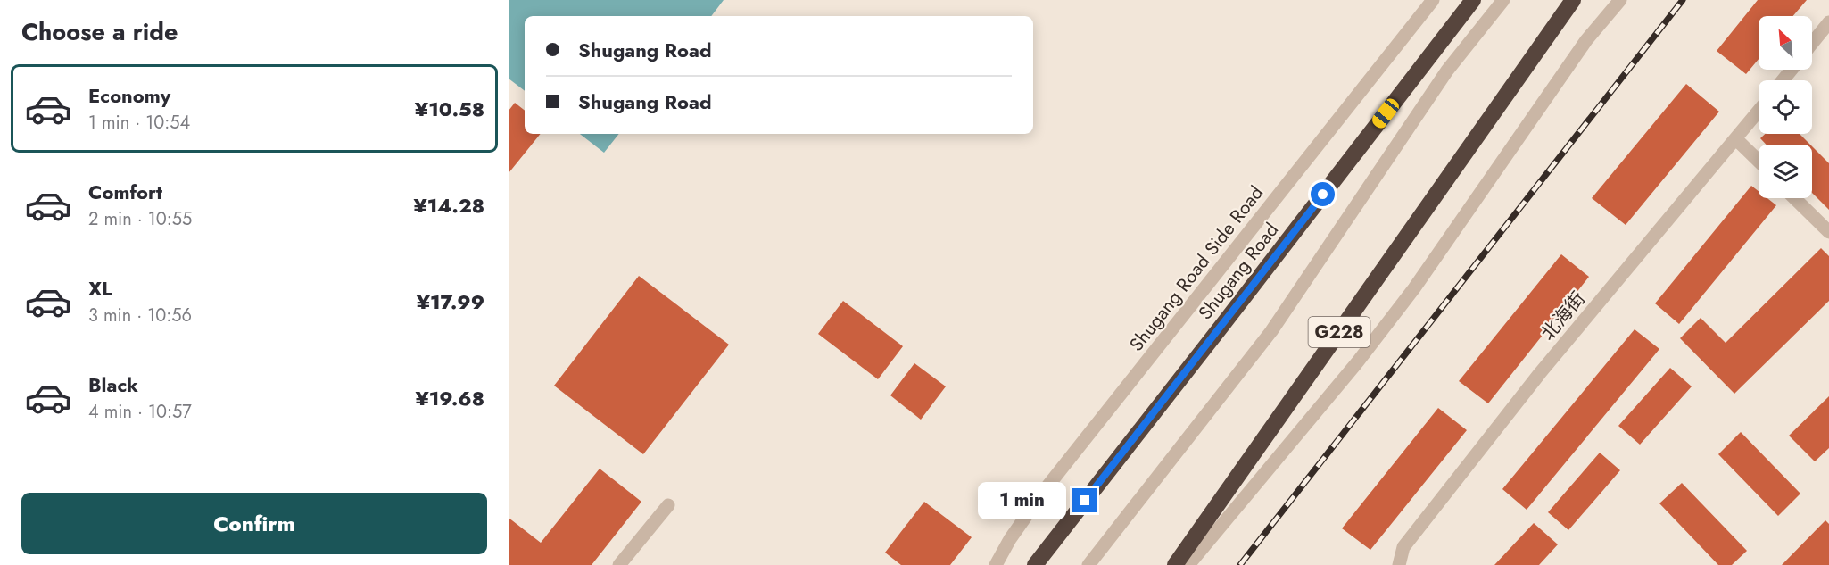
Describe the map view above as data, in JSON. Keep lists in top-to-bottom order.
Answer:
{
  "streets": {
    "highway": ["Shugang Road", "G228"],
    "street": ["Shugang Road Side Road", "北海街"]
  },
  "north": "top left",
  "page": {
    "heading": "Choose a ride",
    "banner": ["Shugang Road", "Shugang Road"],
    "list": [
      {
        "name": "Economy",
        "note": "1 min · 10:54",
        "value": "¥10.58"
      },
      {
        "name": "Comfort",
        "note": "2 min · 10:55",
        "value": "¥14.28"
      },
      {
        "name": "XL",
        "note": "3 min · 10:56",
        "value": "¥17.99"
      },
      {
        "name": "Black",
        "note": "4 min · 10:57",
        "value": "¥19.68"
      }
    ],
    "buttons": "Confirm",
    "bubble": "1 min"
  }
}
